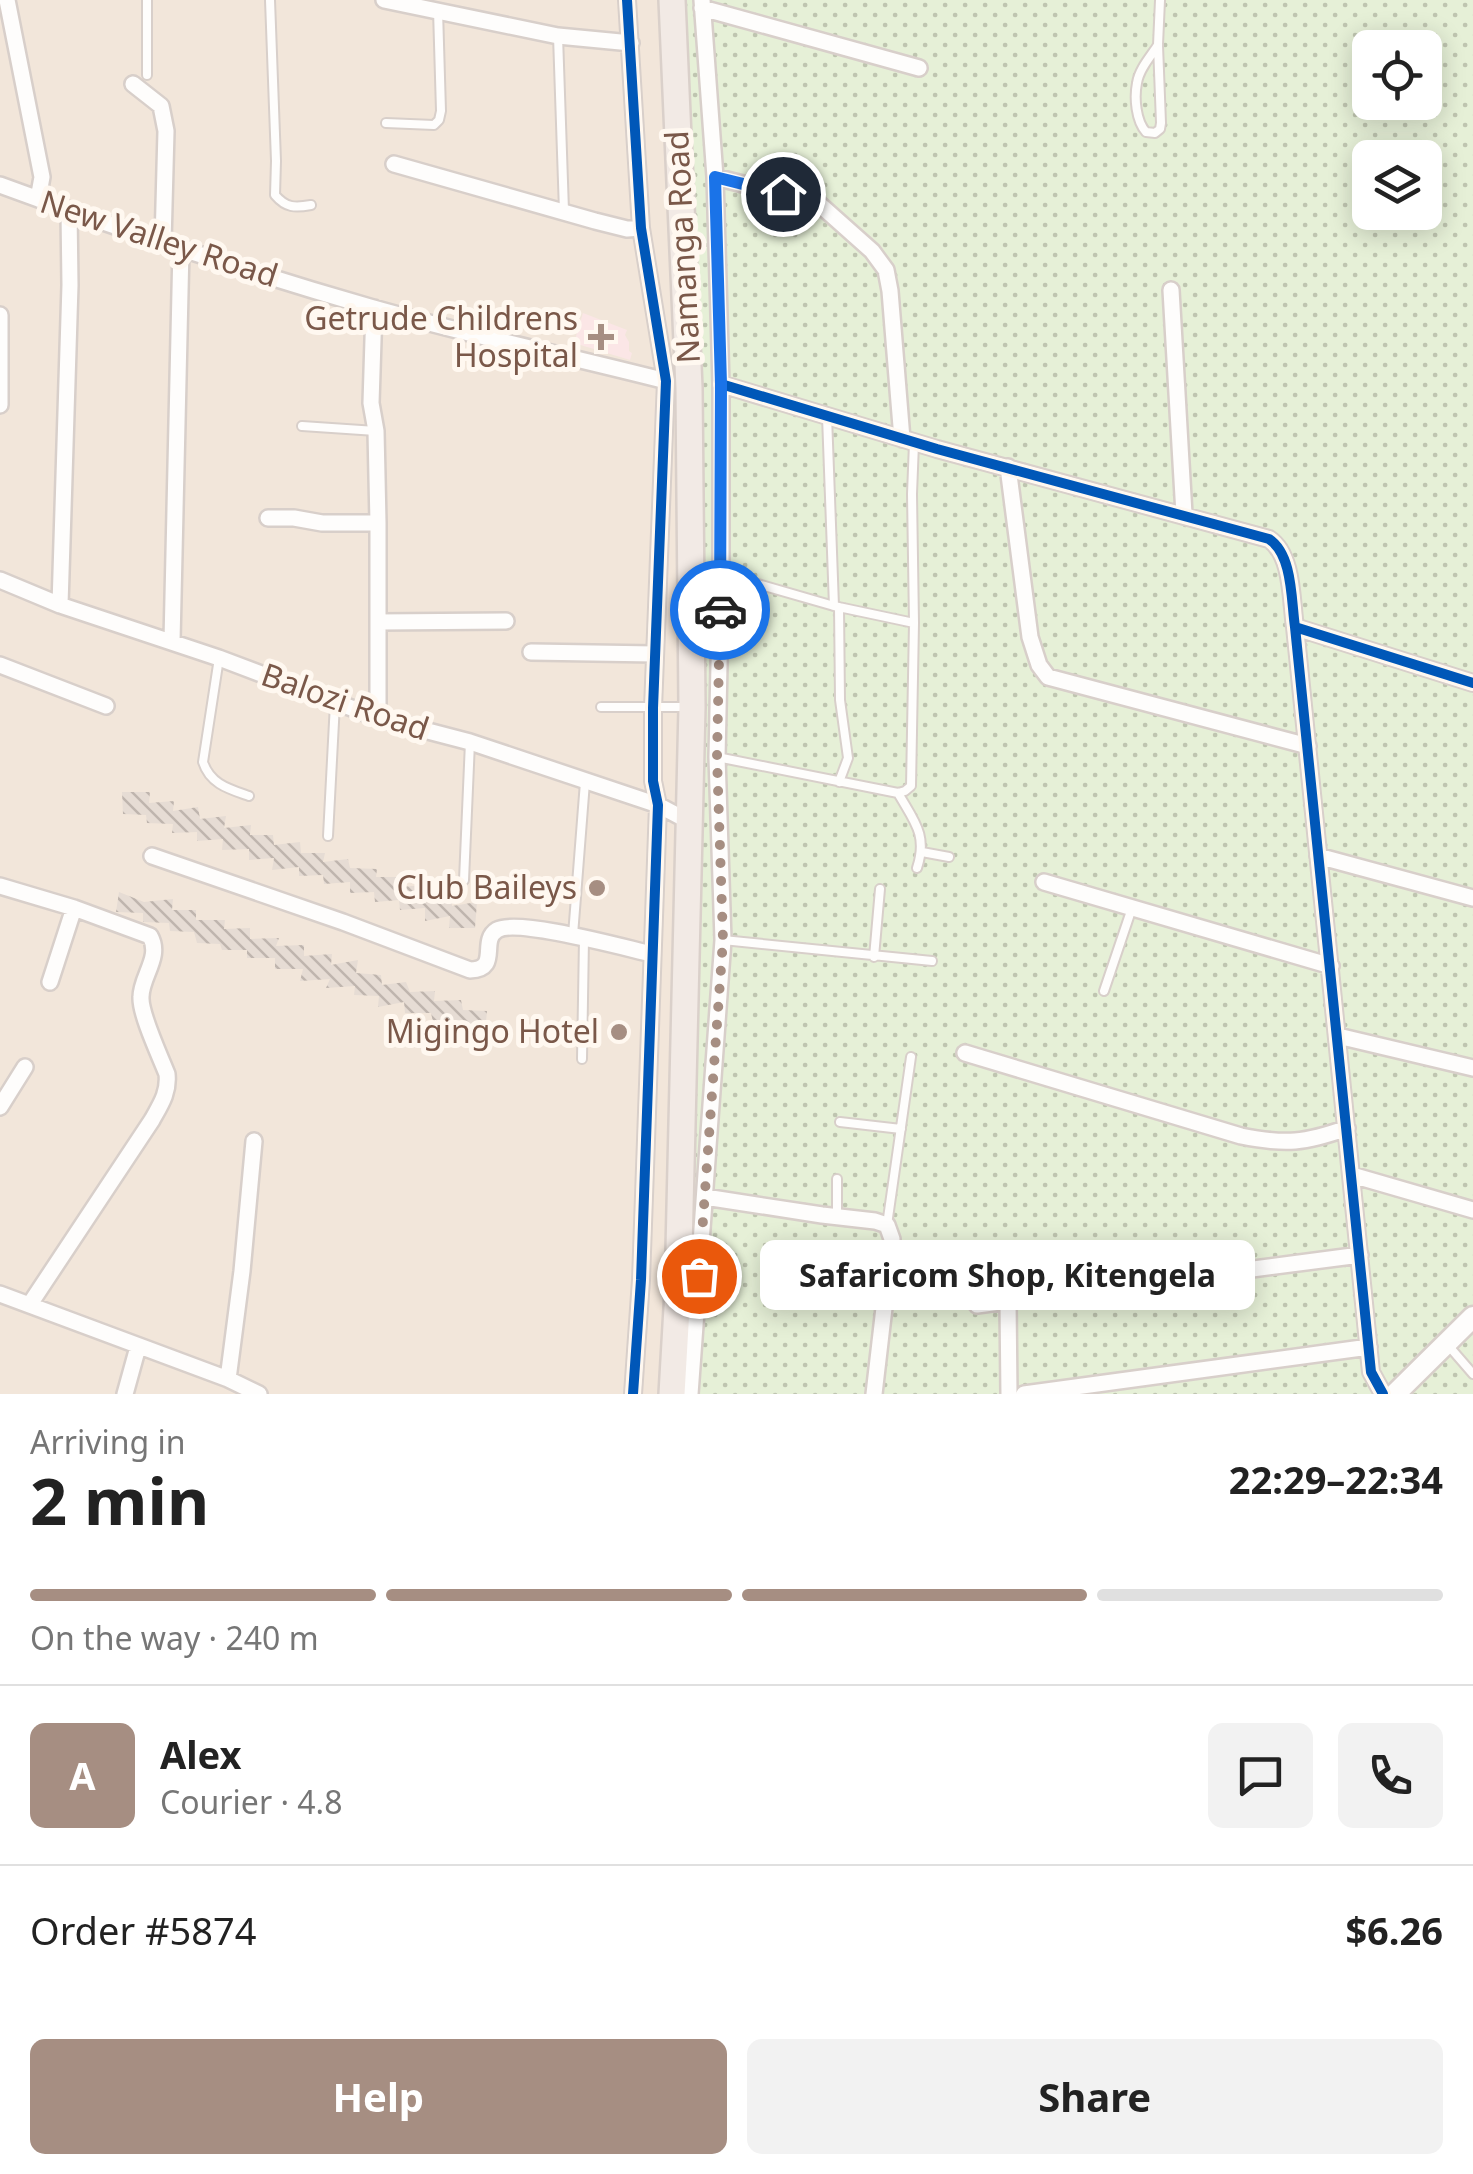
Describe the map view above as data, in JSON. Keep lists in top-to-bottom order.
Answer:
{
  "streets": {
    "highway": ["Namanga Road"],
    "street": ["New Valley Road", "Balozi Road"]
  },
  "crossings": [
    ["Namanga Road", "Balozi Road"]
  ],
  "places": {
    "health": ["Getrude Childrens Hospital"],
    "other": ["Club Baileys", "Migingo Hotel", "Safaricom Shop, Kitengela"]
  },
  "page": {
    "bubble": "Safaricom Shop, Kitengela",
    "heading": ["2 min", "Arriving in", "22:29–22:34"],
    "panel": [
      "Alex",
      "Courier · 4.8",
      "Order #5874",
      "$6.26"
    ],
    "bar": "On the way · 240 m",
    "round": "A",
    "buttons": ["Help", "Share"]
  }
}
